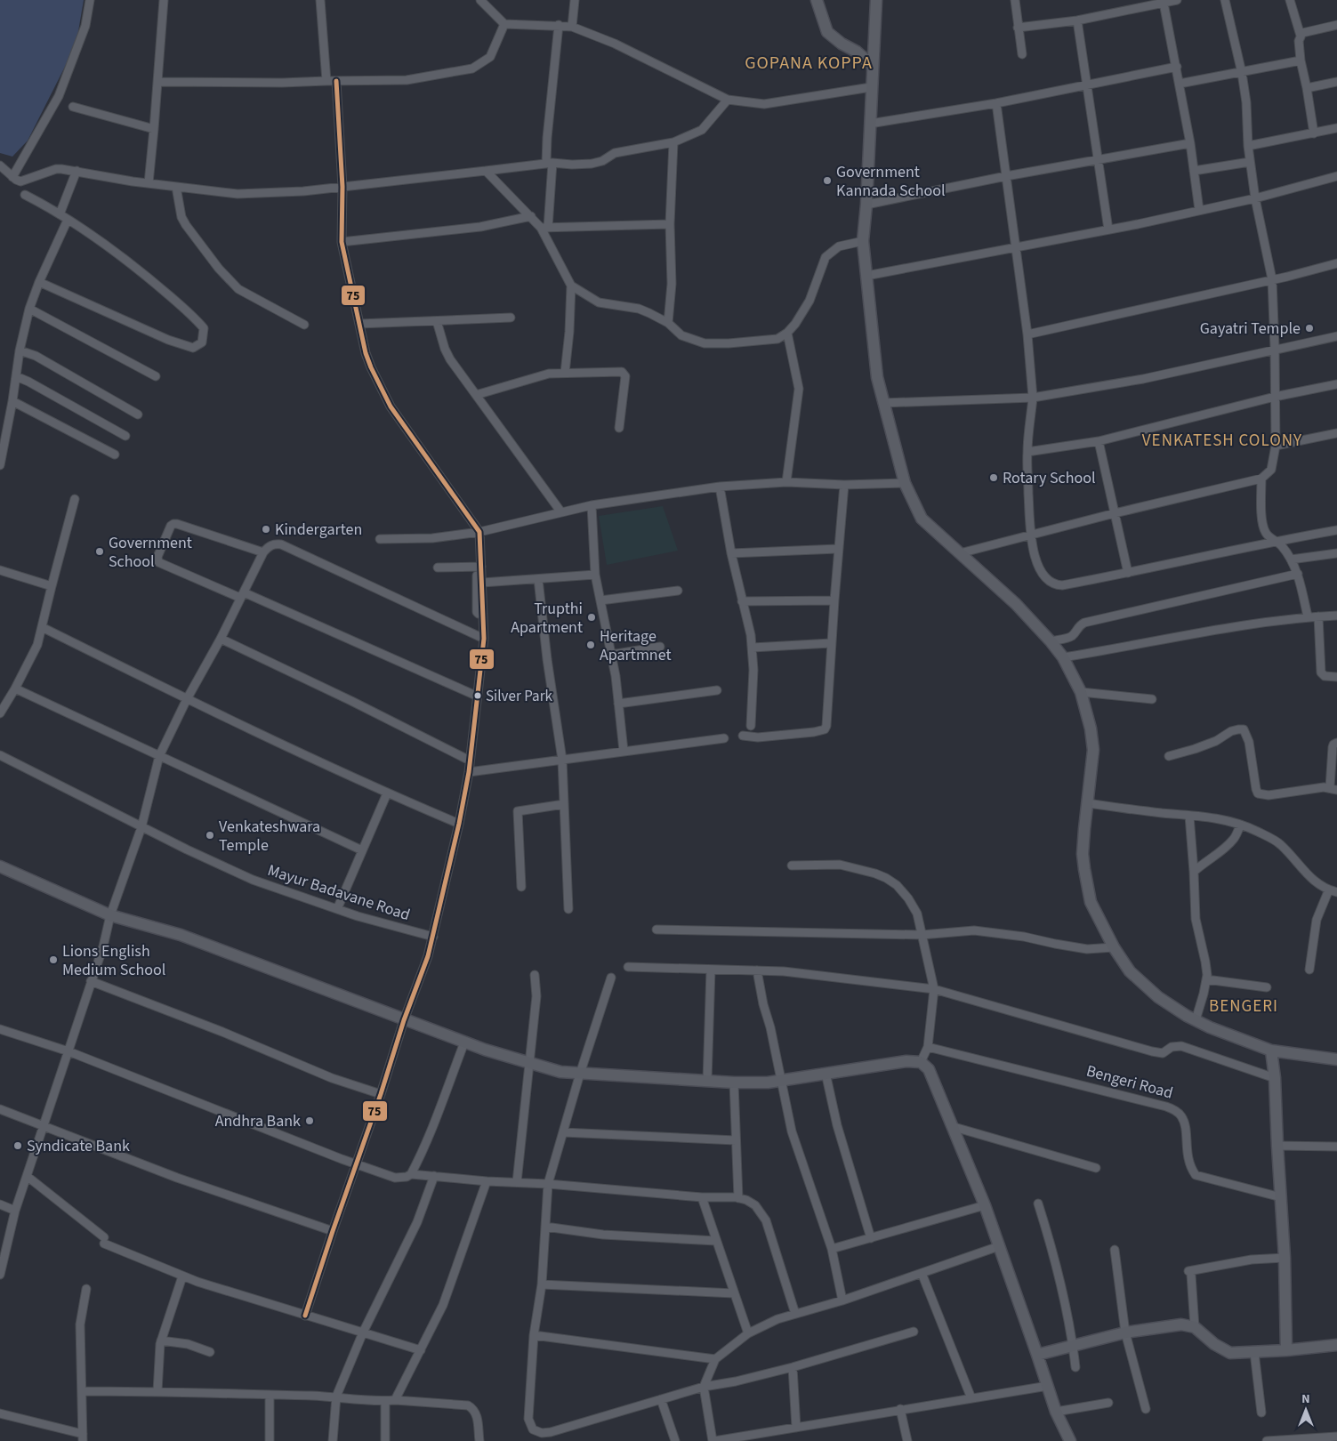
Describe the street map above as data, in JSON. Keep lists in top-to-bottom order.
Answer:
{
  "streets": {
    "street": ["Mayur Badavane Road", "Bengeri Road"]
  },
  "districts": ["GOPANA KOPPA", "VENKATESH COLONY", "BENGERI"],
  "places": [
    "Government Kannada School",
    "Gayatri Temple",
    "Rotary School",
    "Kindergarten",
    "Government School",
    "Trupthi Apartment",
    "Heritage Apartmnet",
    "Silver Park",
    "Venkateshwara Temple",
    "Lions English Medium School",
    "Andhra Bank",
    "Syndicate Bank"
  ],
  "lines": ["transit line 75"],
  "north": "top"
}
